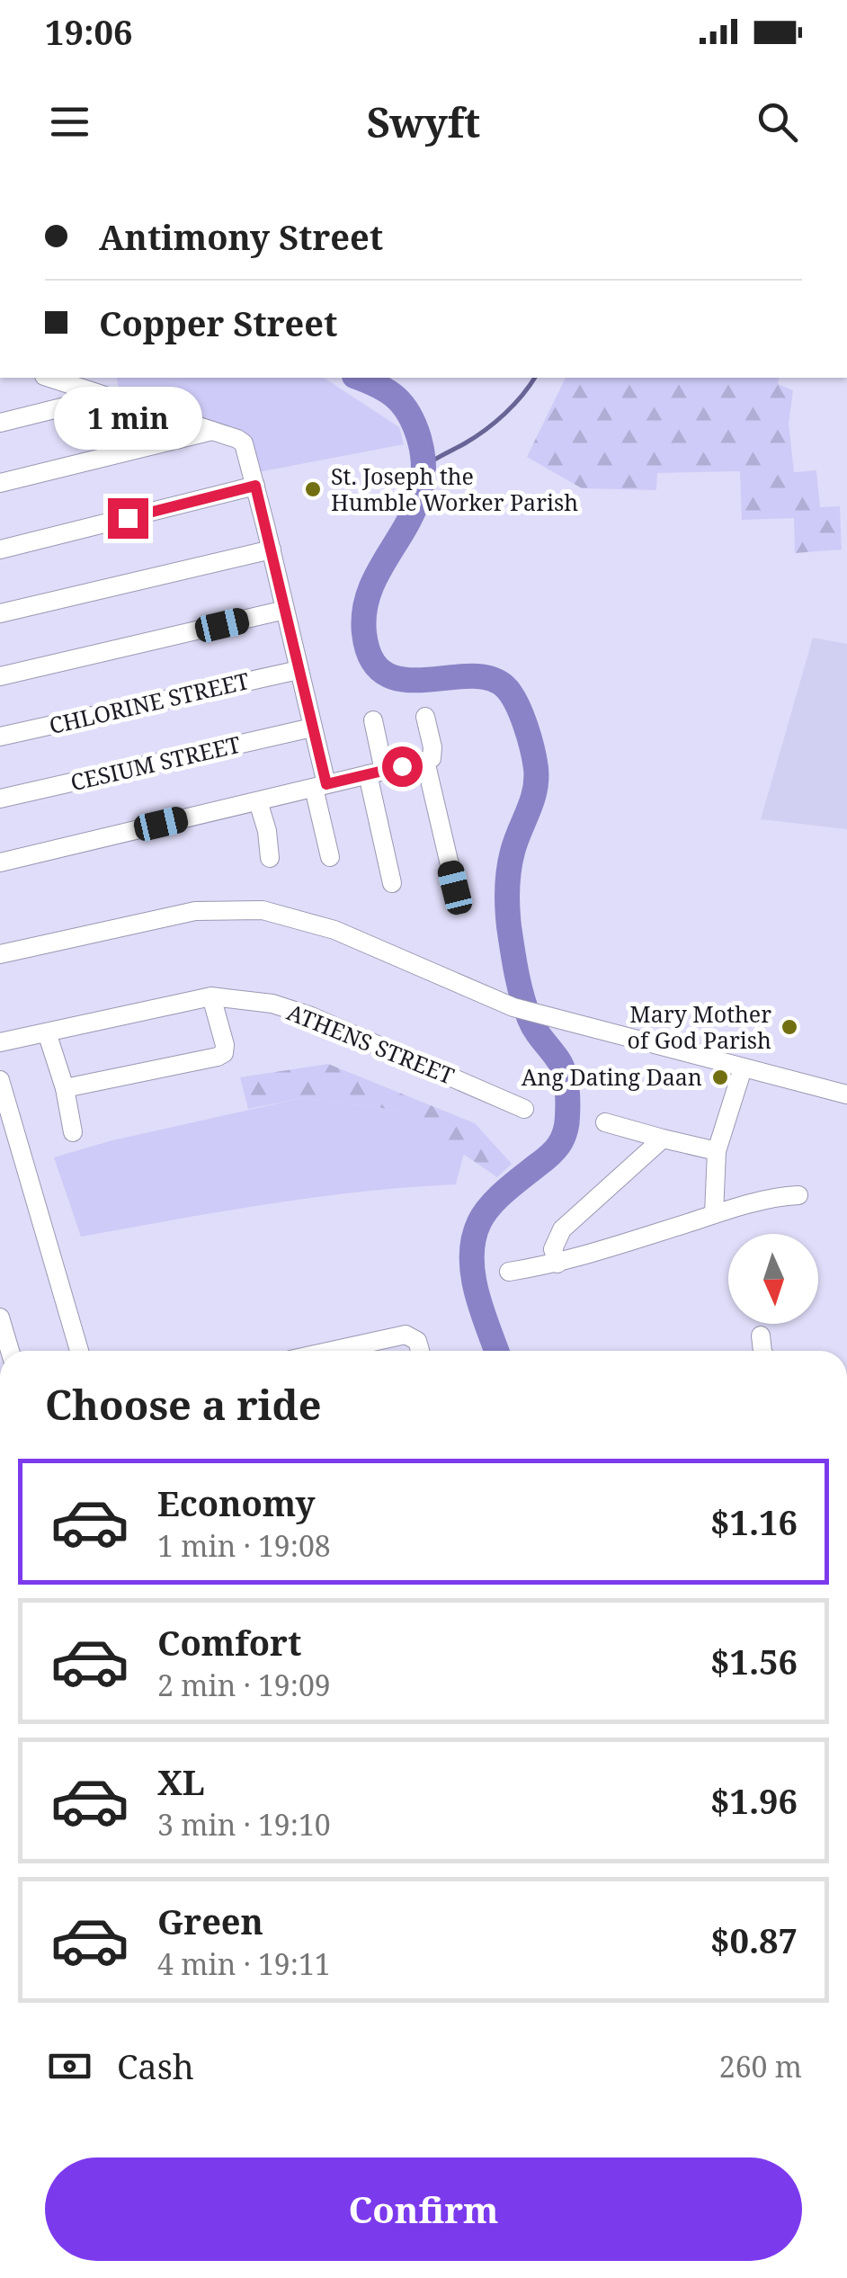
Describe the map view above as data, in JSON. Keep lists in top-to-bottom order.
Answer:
{
  "streets": {
    "street": ["CHLORINE STREET", "CESIUM STREET", "ATHENS STREET"]
  },
  "places": ["St. Joseph the Humble Worker Parish", "Mary Mother of God Parish", "Ang Dating Daan"],
  "north": "bottom",
  "page": {
    "status": "19:06",
    "header": "Swyft",
    "banner": ["Antimony Street", "Copper Street"],
    "bubble": "1 min",
    "heading": "Choose a ride",
    "list": [
      {
        "name": "Economy",
        "note": "1 min · 19:08",
        "value": "$1.16"
      },
      {
        "name": "Comfort",
        "note": "2 min · 19:09",
        "value": "$1.56"
      },
      {
        "name": "XL",
        "note": "3 min · 19:10",
        "value": "$1.96"
      },
      {
        "name": "Green",
        "note": "4 min · 19:11",
        "value": "$0.87"
      }
    ],
    "pay": ["Cash", "260 m"],
    "buttons": "Confirm"
  }
}
